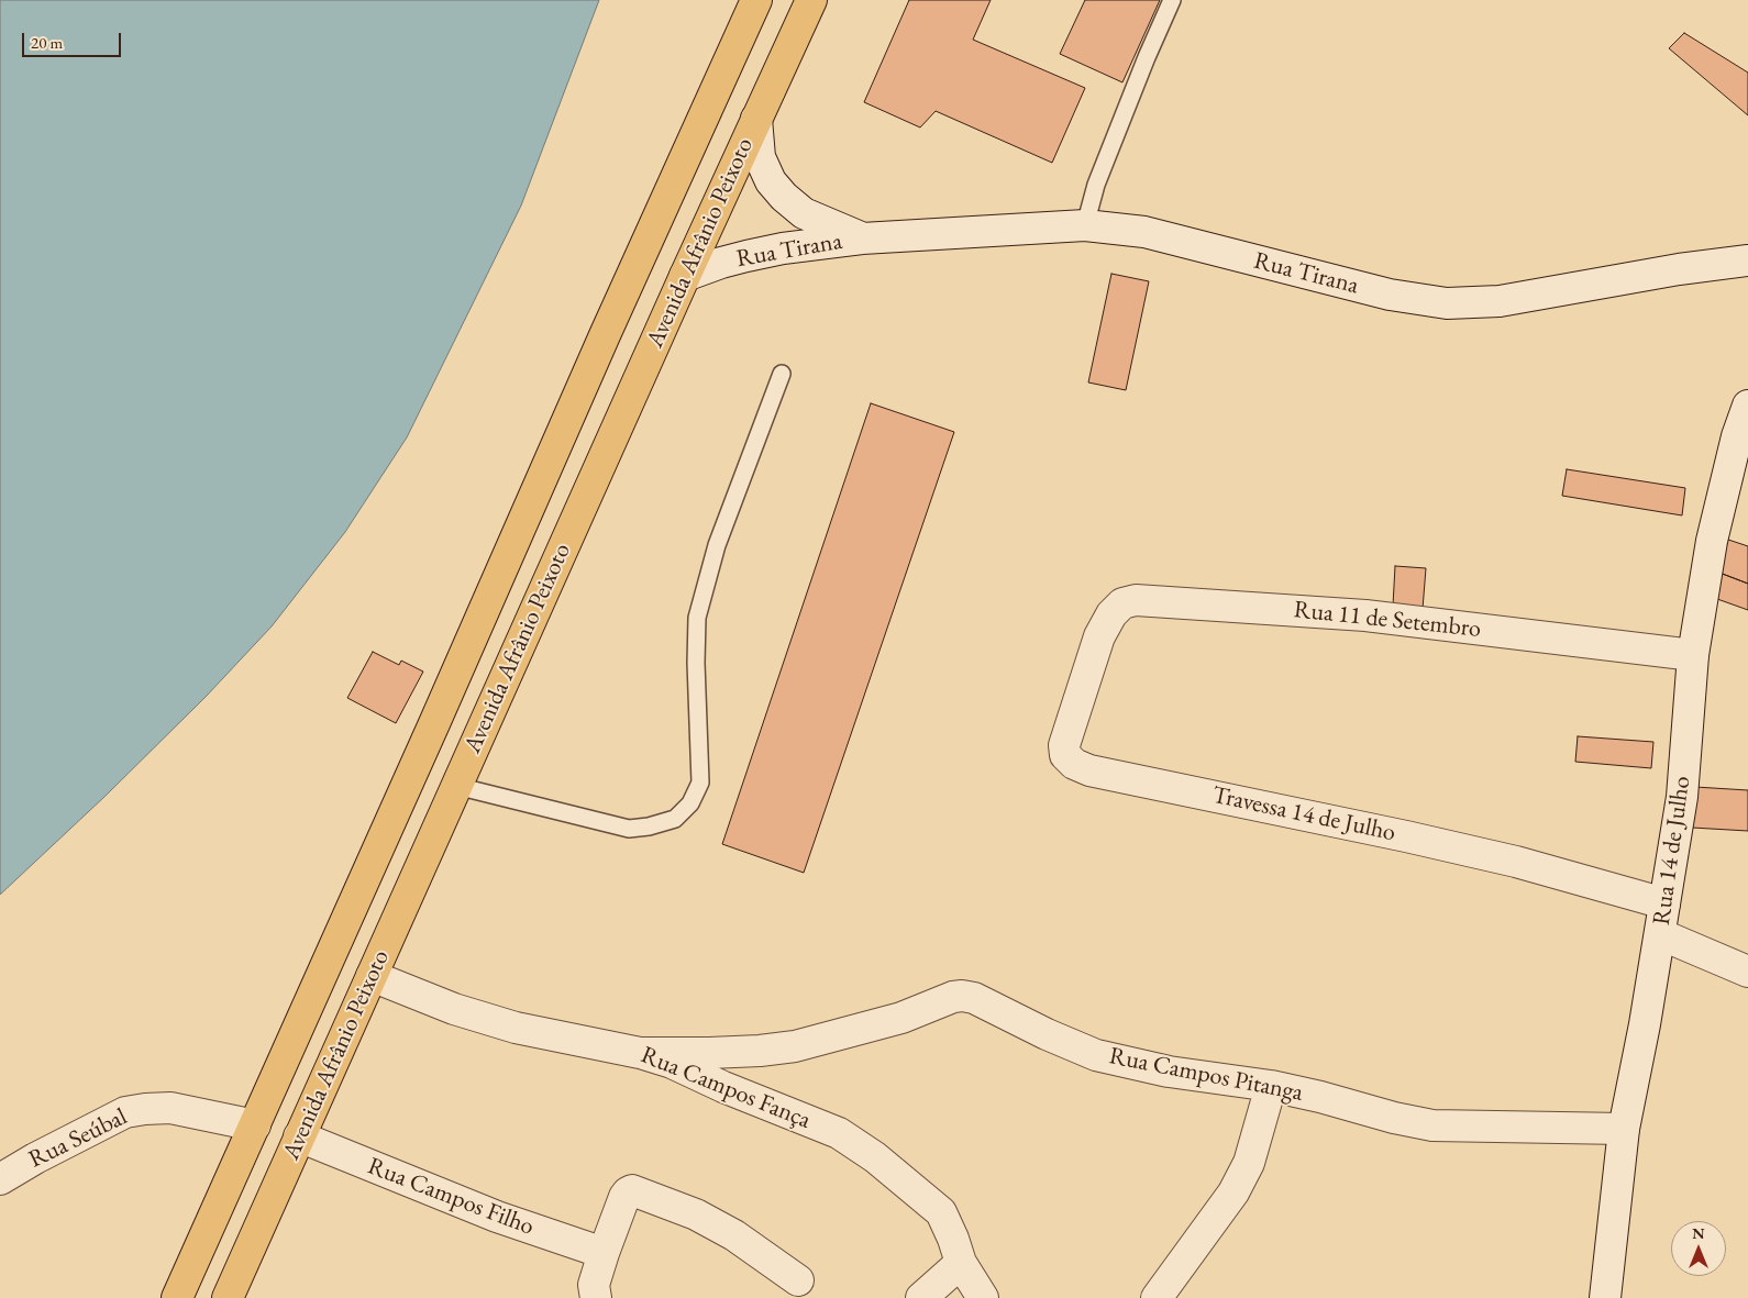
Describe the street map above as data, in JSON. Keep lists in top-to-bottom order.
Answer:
{
  "streets": {
    "main road": ["Avenida Afrânio Peixoto"],
    "street": [
      "Rua Tirana",
      "Rua 11 de Setembro",
      "Travessa 14 de Julho",
      "Rua 14 de Julho",
      "Rua Campos Pitanga",
      "Rua Campos Fança",
      "Rua Seúbal",
      "Rua Campos Filho"
    ]
  },
  "crossings": [
    ["Avenida Afrânio Peixoto", "Rua Tirana"],
    ["Avenida Afrânio Peixoto", "Rua Campos Fança"],
    ["Avenida Afrânio Peixoto", "Rua Seúbal"],
    ["Avenida Afrânio Peixoto", "Rua Campos Filho"],
    ["Rua 11 de Setembro", "Travessa 14 de Julho"],
    ["Rua 11 de Setembro", "Rua 14 de Julho"],
    ["Travessa 14 de Julho", "Rua 14 de Julho"],
    ["Rua 14 de Julho", "Rua Campos Pitanga"],
    ["Rua Campos Pitanga", "Rua Campos Fança"]
  ],
  "scale_bar": "20 m",
  "north": "top"
}
